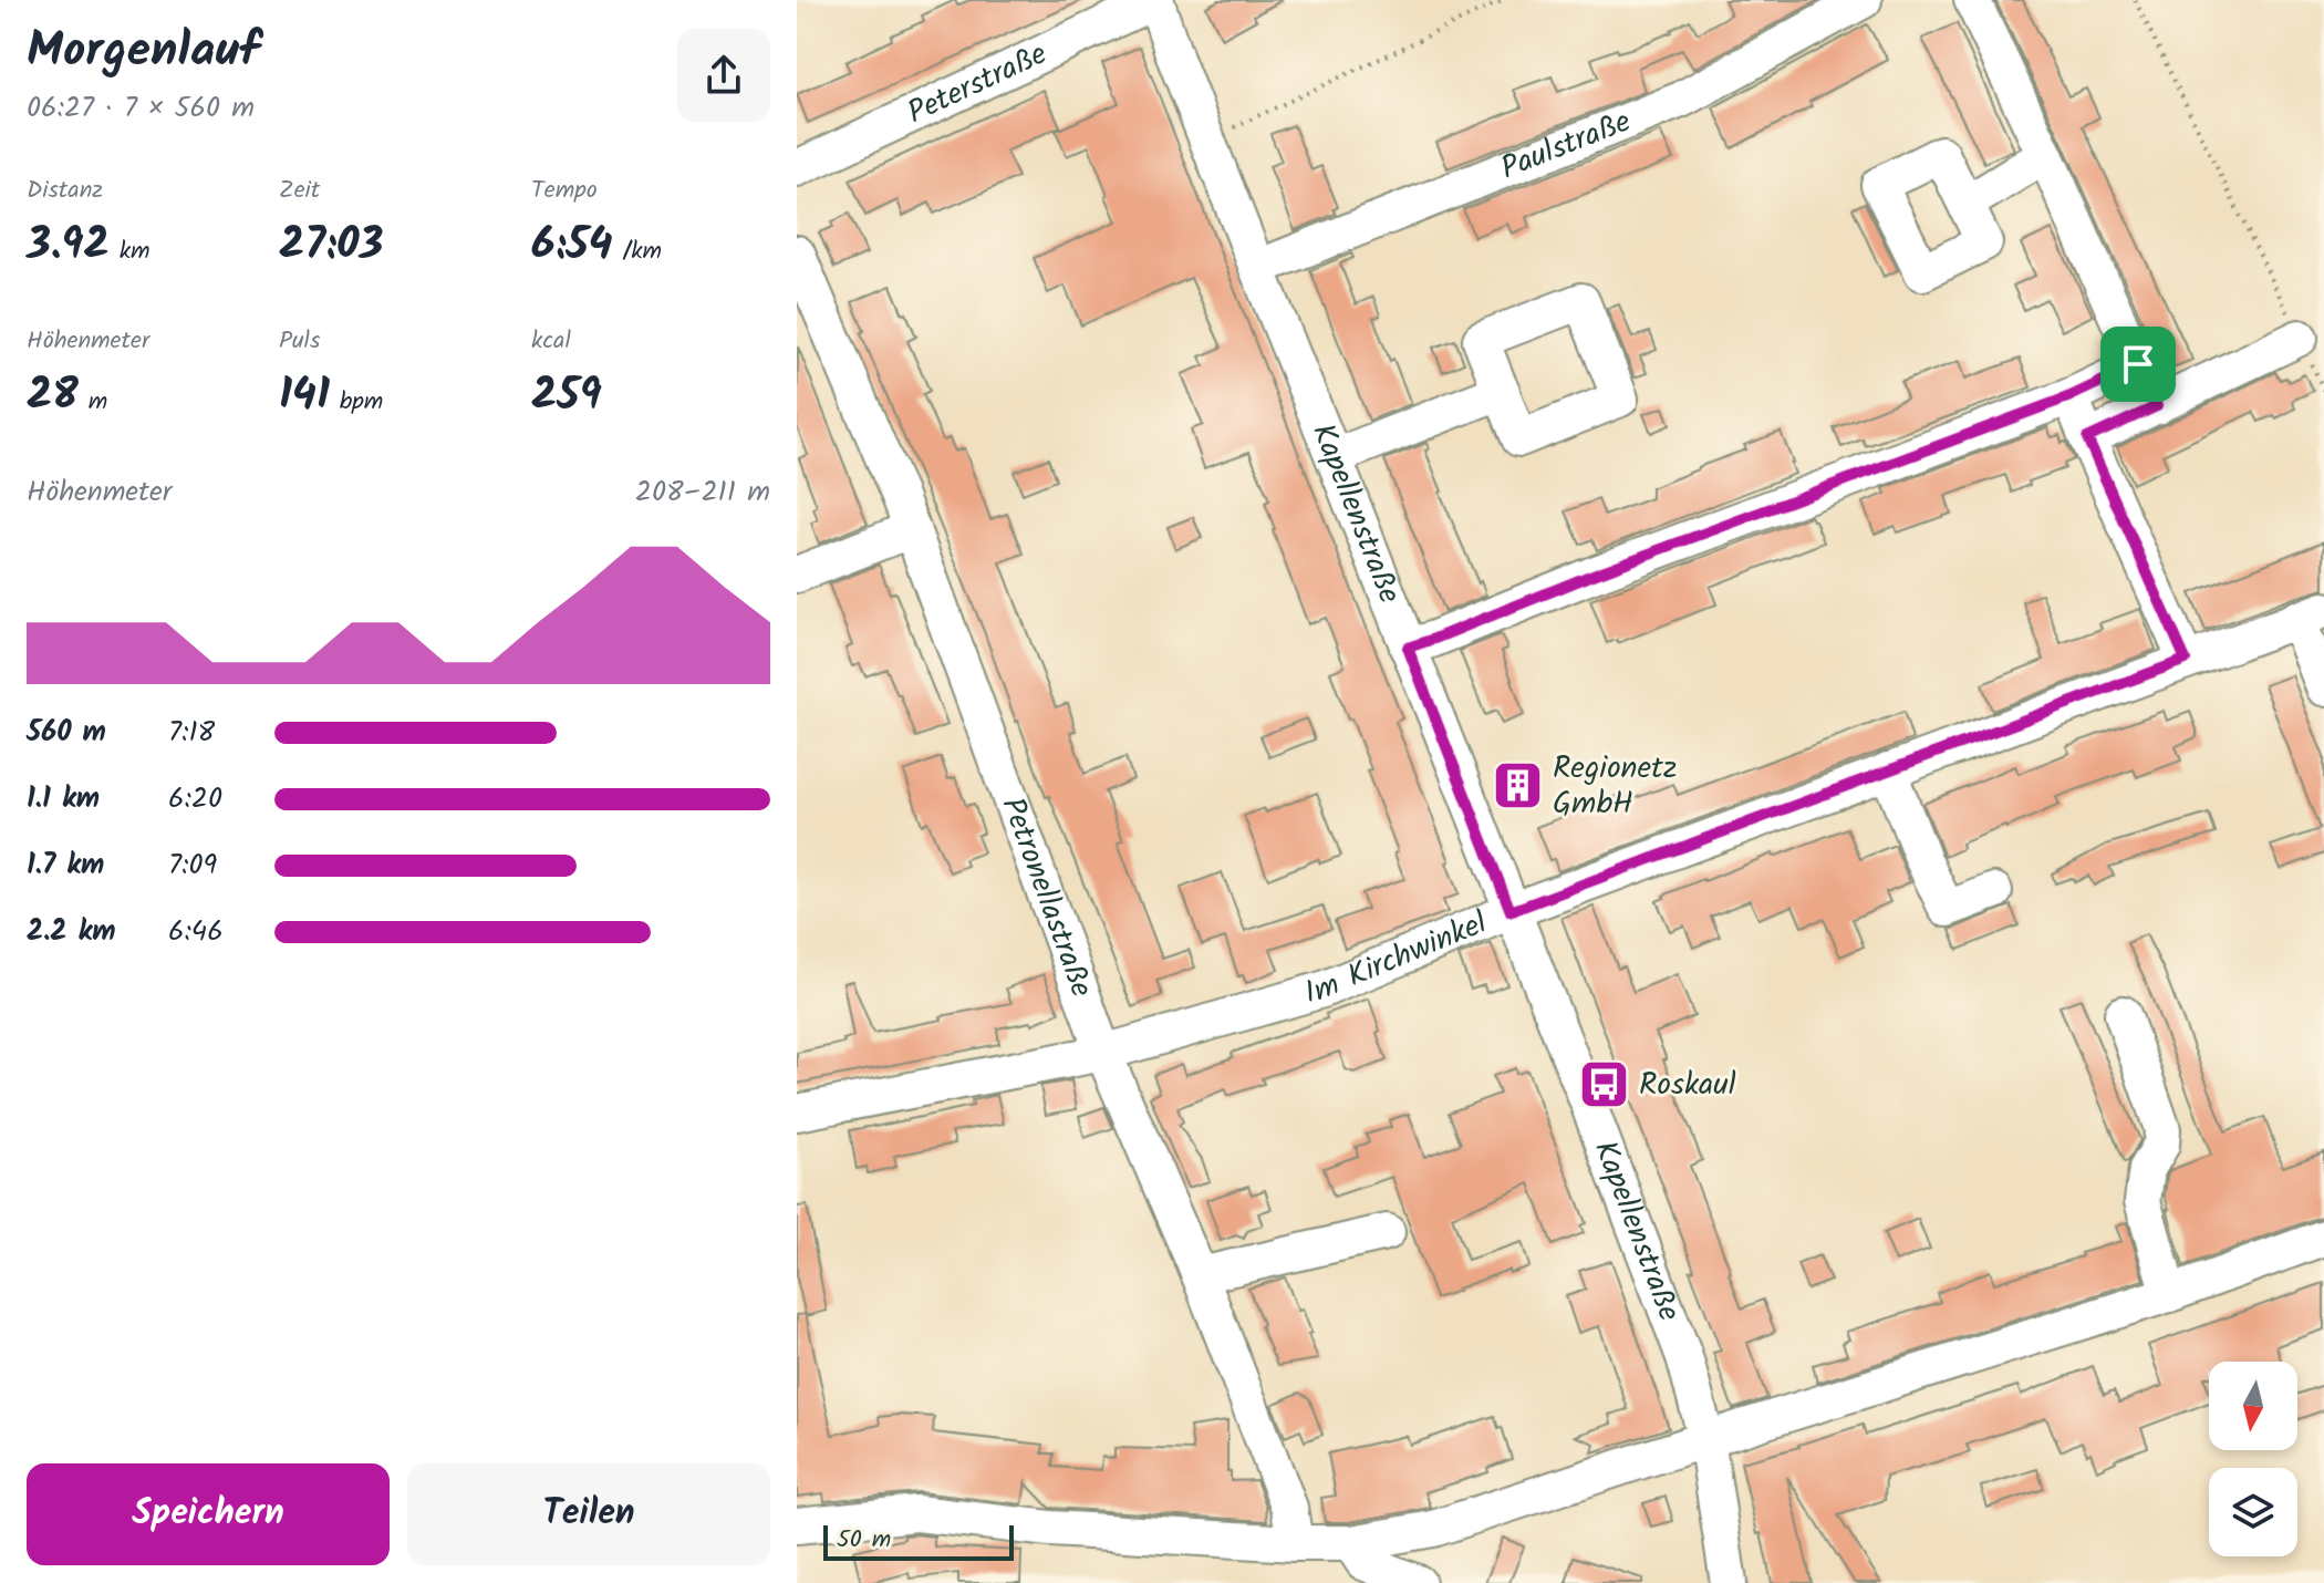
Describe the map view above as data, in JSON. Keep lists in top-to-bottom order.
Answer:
{
  "streets": {
    "street": [
      "Peterstraße",
      "Paulstraße",
      "Kapellenstraße",
      "Petronellastraße",
      "Im Kirchwinkel"
    ]
  },
  "crossings": [
    ["Peterstraße", "Kapellenstraße"],
    ["Paulstraße", "Kapellenstraße"],
    ["Kapellenstraße", "Im Kirchwinkel"],
    ["Petronellastraße", "Im Kirchwinkel"]
  ],
  "places": {
    "building": ["Regionetz GmbH"],
    "bus stop": ["Roskaul"]
  },
  "scale_bar": "50 m",
  "north": "bottom",
  "page": {
    "heading": ["Morgenlauf", "06:27 · 7 × 560 m"],
    "stats": [
      ["Distanz", "3.92 km"],
      ["Zeit", "27:03"],
      ["Tempo", "6:54 /km"],
      ["Höhenmeter", "28 m"],
      ["Puls", "141 bpm"],
      ["kcal", "259"]
    ],
    "chart": ["Höhenmeter", "208–211 m"],
    "list": [
      {
        "name": "560 m",
        "note": "7:18"
      },
      {
        "name": "1.1 km",
        "note": "6:20"
      },
      {
        "name": "1.7 km",
        "note": "7:09"
      },
      {
        "name": "2.2 km",
        "note": "6:46"
      }
    ],
    "buttons": ["Speichern", "Teilen"],
    "scale": "50 m"
  }
}
